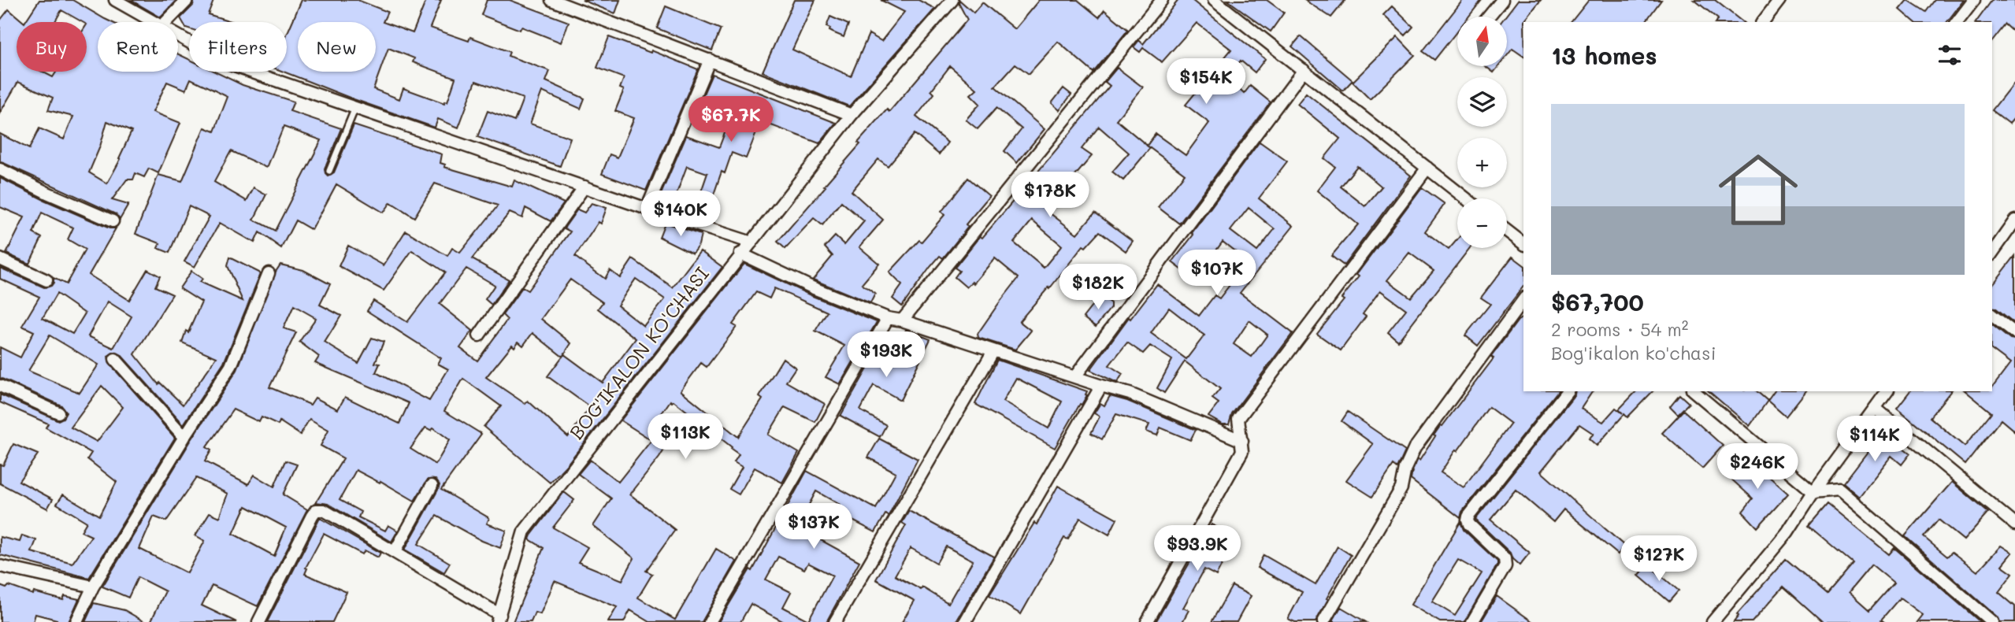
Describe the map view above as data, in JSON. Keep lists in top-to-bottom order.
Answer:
{
  "streets": {
    "street": ["BOG'IKALON KO'CHASI"]
  },
  "north": "top",
  "page": {
    "map_buttons": ["+", "−"],
    "chip": [
      "Buy",
      "Rent",
      "Filters",
      "New"
    ],
    "heading": "13 homes",
    "price": [
      "$154K",
      "$67.7K",
      "$178K",
      "$140K",
      "$107K",
      "$182K",
      "$193K",
      "$113K",
      "$114K",
      "$246K",
      "$137K",
      "$93.9K",
      "$127K"
    ],
    "list": [
      {
        "name": "$67,700",
        "note": "2 rooms · 54 m² · Bog'ikalon ko'chasi"
      }
    ]
  }
}
